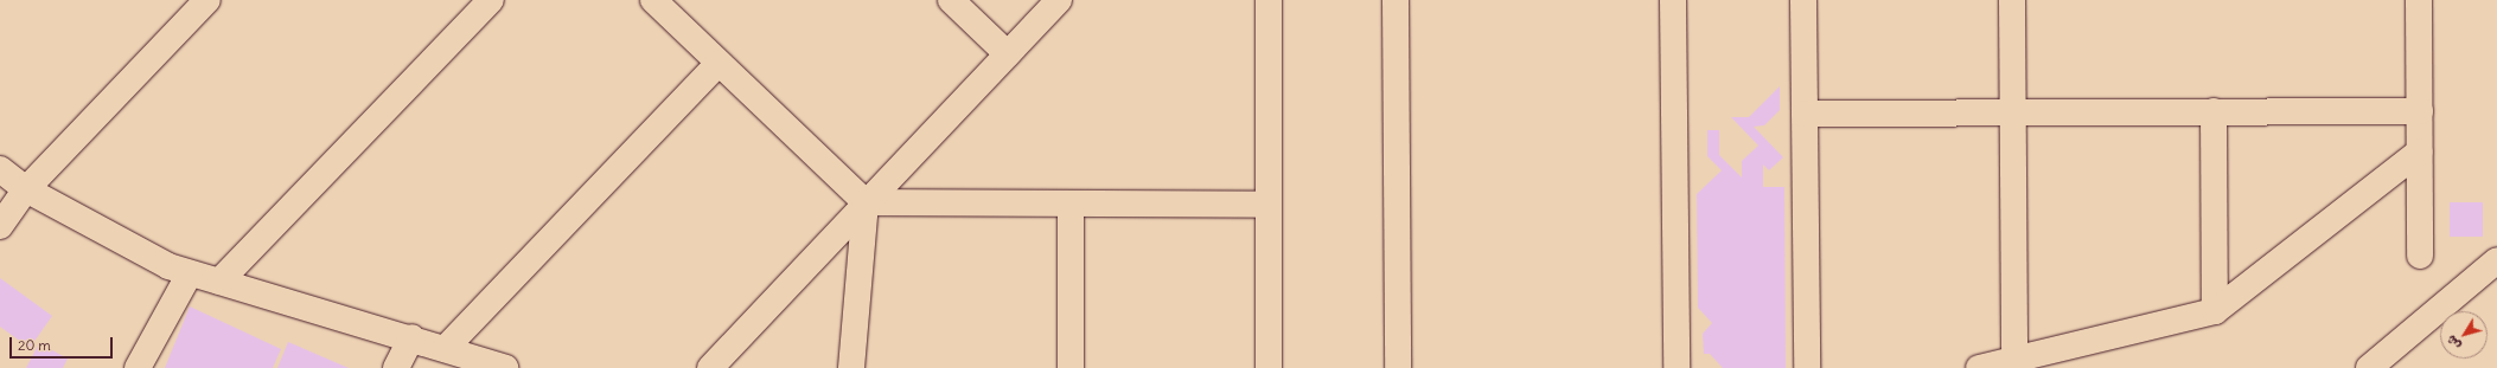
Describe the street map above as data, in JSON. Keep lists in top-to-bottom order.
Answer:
{
  "scale_bar": "20 m",
  "north": "bottom left"
}
